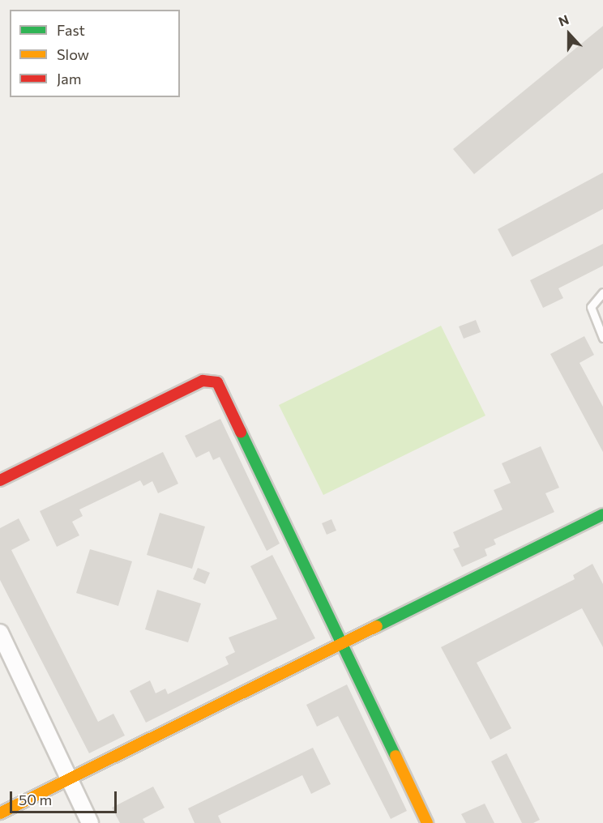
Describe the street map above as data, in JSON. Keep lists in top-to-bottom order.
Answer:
{
  "legend": ["Fast", "Slow", "Jam"],
  "scale_bar": "50 m",
  "north": "top"
}
